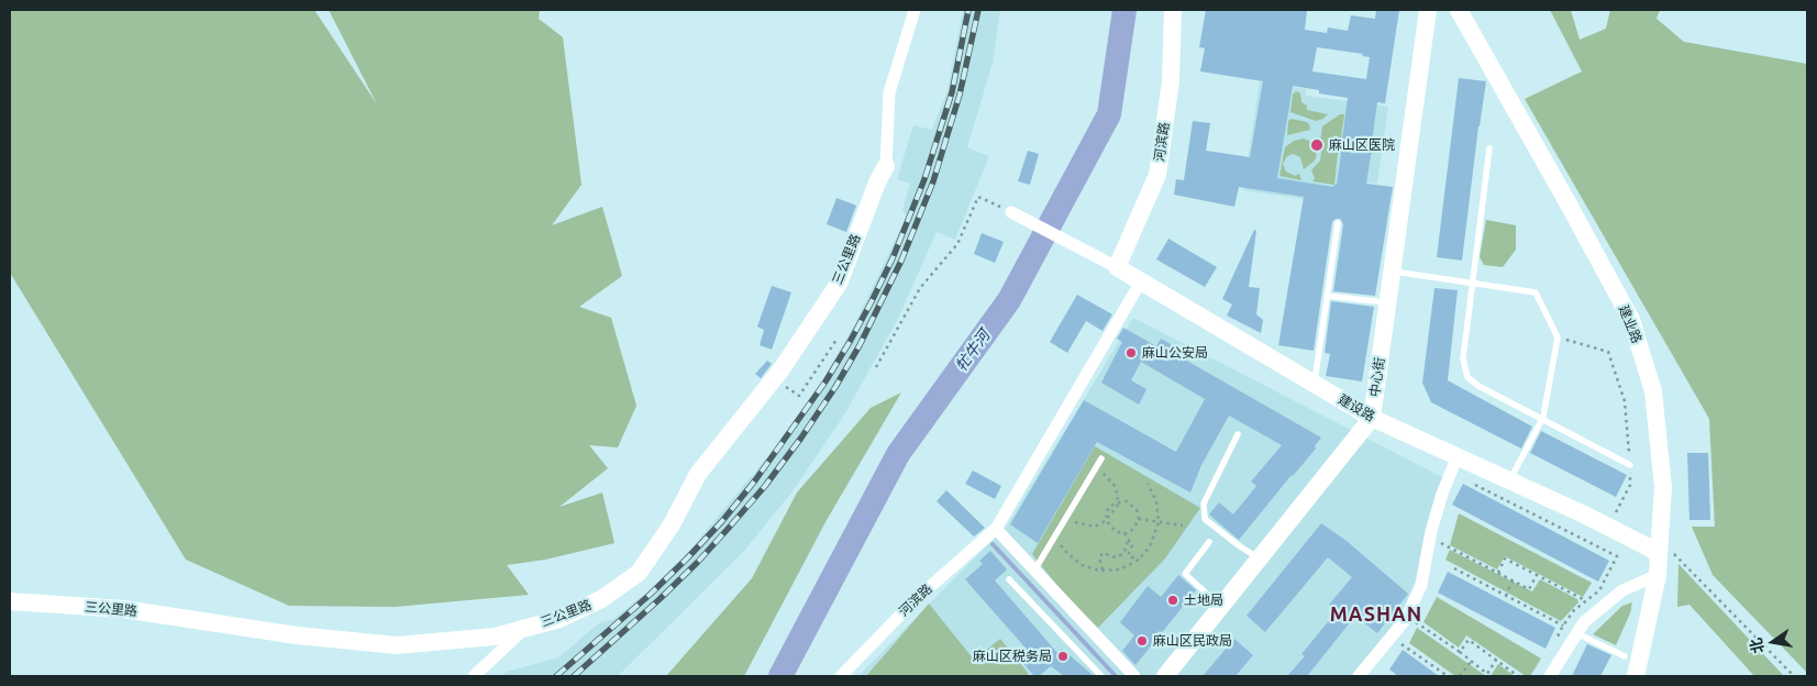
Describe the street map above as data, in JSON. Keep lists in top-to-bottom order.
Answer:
{
  "streets": {
    "street": [
      "河滨路",
      "三公里路",
      "建业路",
      "中心街",
      "建设路"
    ]
  },
  "crossings": [
    ["河滨路", "建设路"],
    ["建业路", "建设路"],
    ["中心街", "建设路"]
  ],
  "districts": ["MASHAN"],
  "water": ["牤牛河"],
  "places": [
    "麻山区医院",
    "麻山公安局",
    "土地局",
    "麻山区民政局",
    "麻山区税务局"
  ],
  "north": "left"
}
